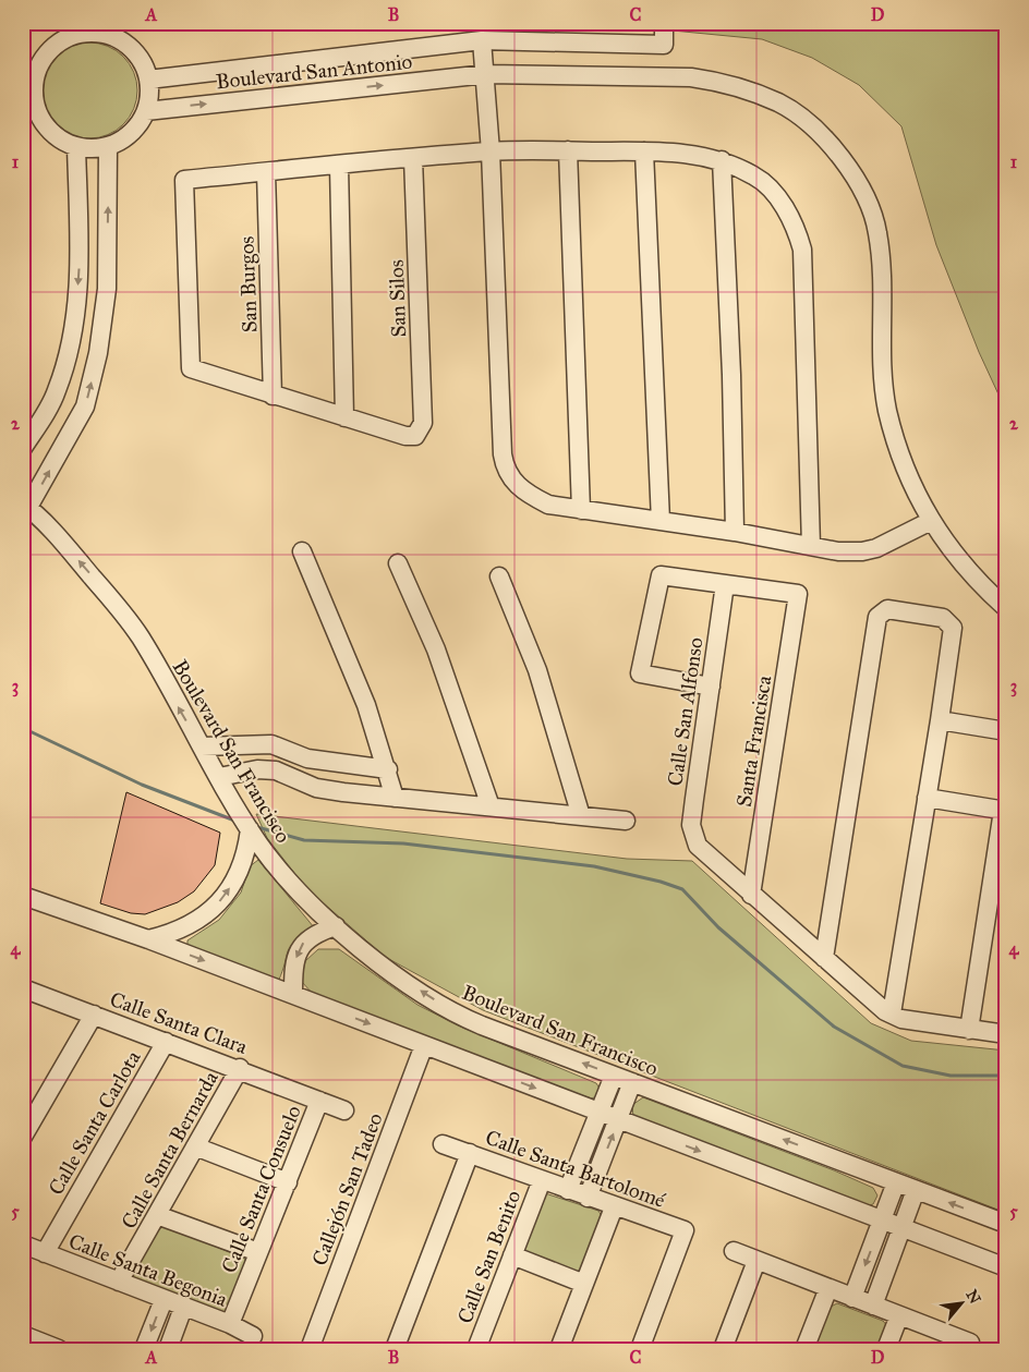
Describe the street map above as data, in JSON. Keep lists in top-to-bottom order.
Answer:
{
  "streets": {
    "street": [
      "Boulevard San Antonio",
      "San Burgos",
      "San Silos",
      "Calle San Alfonso",
      "Santa Francisca",
      "Boulevard San Francisco",
      "Calle Santa Clara",
      "Calle Santa Carlota",
      "Calle Santa Bernarda",
      "Calle Santa Bartolomé",
      "Calle Santa Consuelo",
      "Callejón San Tadeo",
      "Calle San Benito",
      "Calle Santa Begonia"
    ]
  },
  "crossings": [
    ["Calle San Alfonso", "Santa Francisca"],
    ["Calle Santa Clara", "Calle Santa Carlota"],
    ["Calle Santa Clara", "Calle Santa Bernarda"],
    ["Calle Santa Clara", "Calle Santa Consuelo"],
    ["Calle Santa Carlota", "Calle Santa Begonia"],
    ["Calle Santa Bernarda", "Calle Santa Begonia"],
    ["Calle Santa Bartolomé", "Calle San Benito"],
    ["Calle Santa Consuelo", "Calle Santa Begonia"]
  ],
  "north": "top right",
  "grid": {
    "columns": [
      "A",
      "B",
      "C",
      "D"
    ],
    "rows": [
      "1",
      "2",
      "3",
      "4",
      "5"
    ]
  }
}
